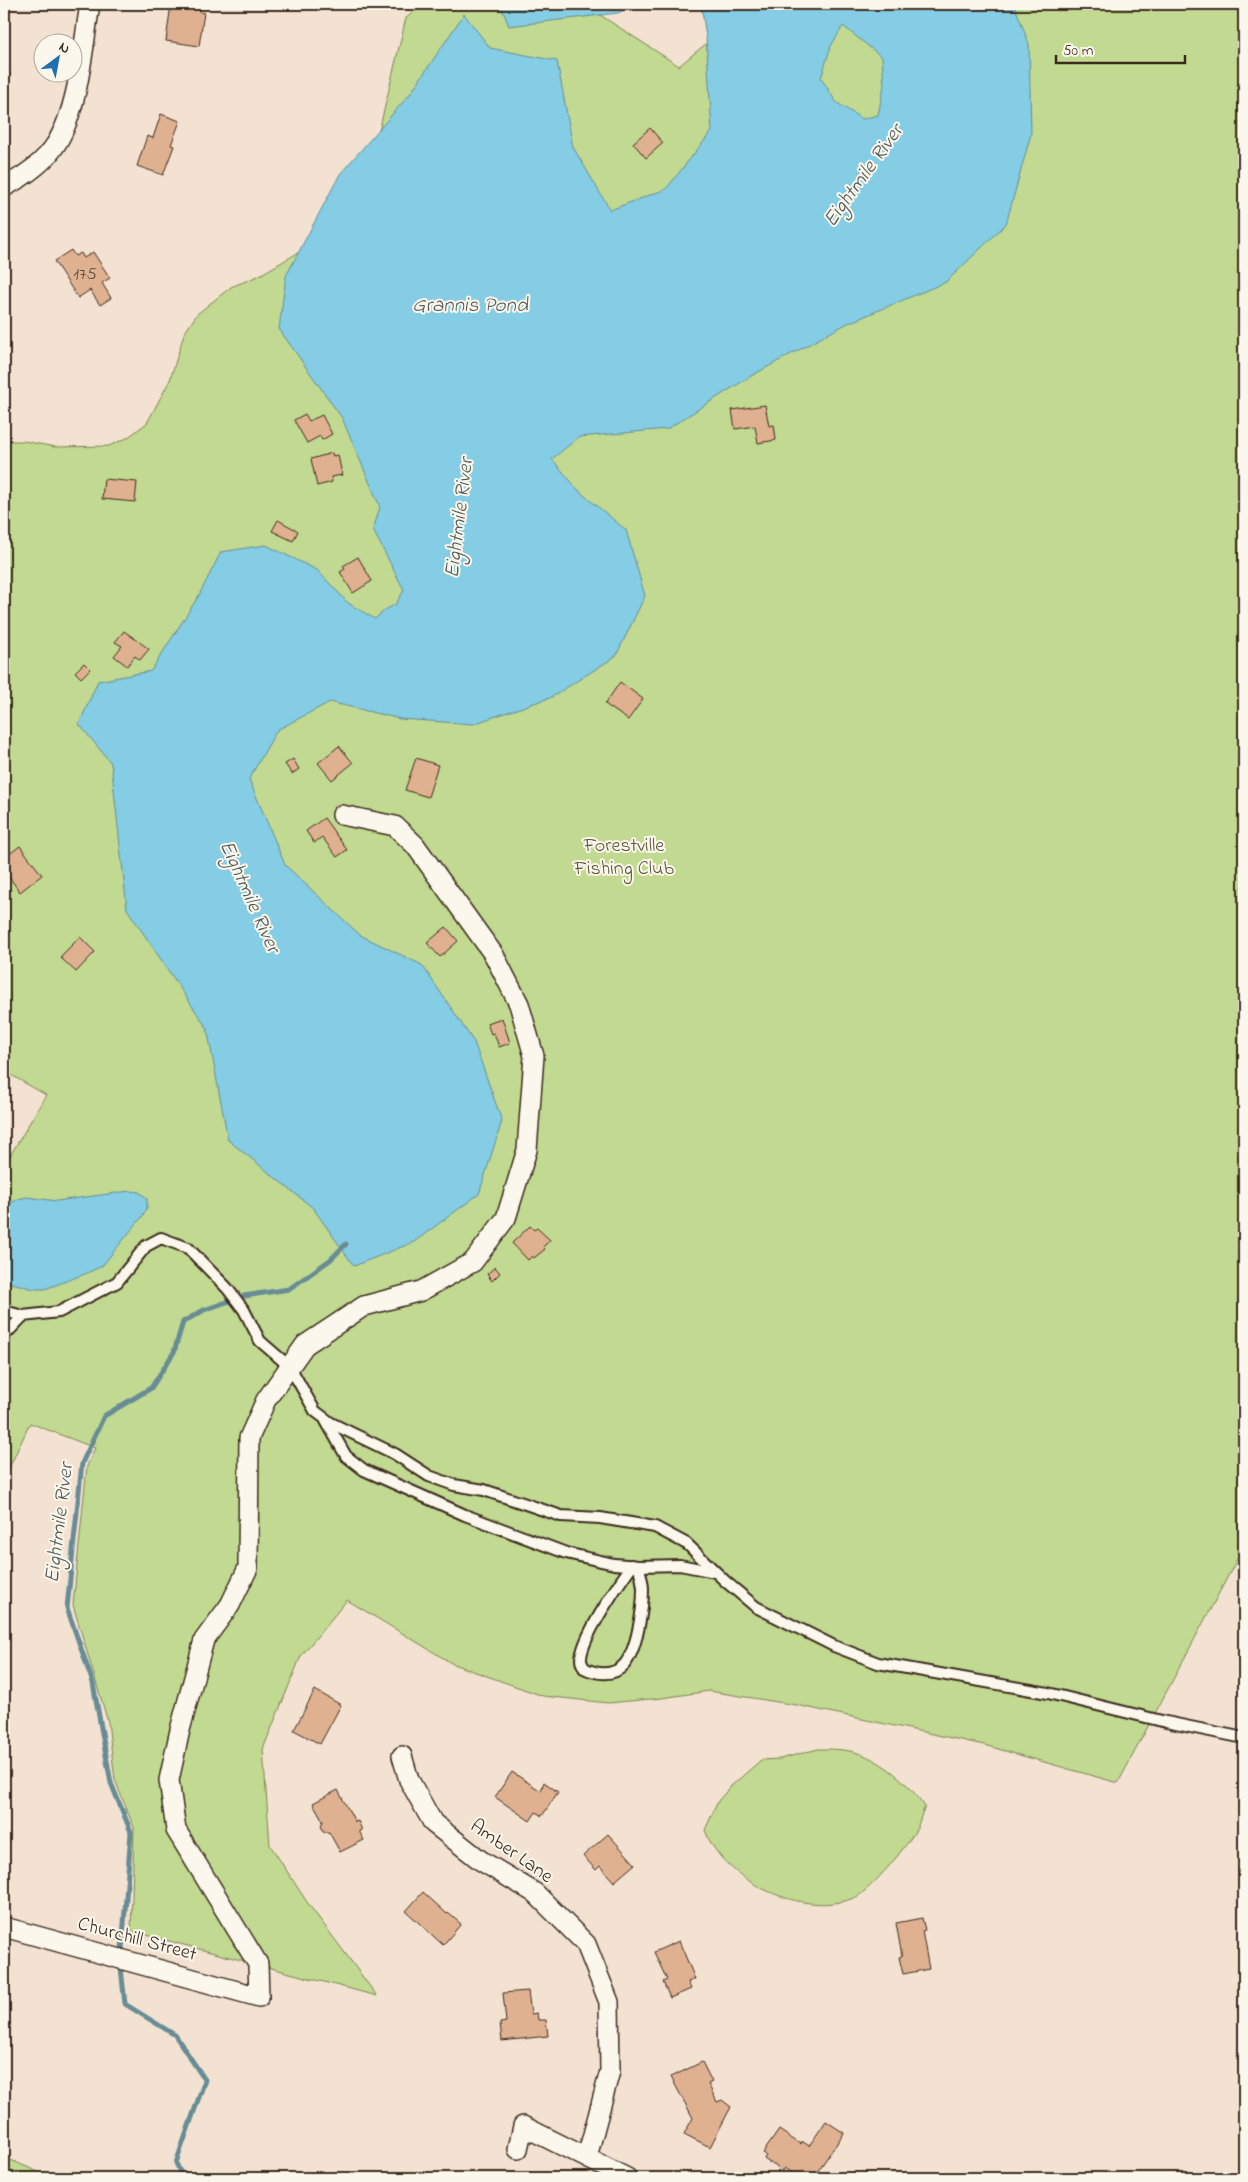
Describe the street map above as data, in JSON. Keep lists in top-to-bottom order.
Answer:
{
  "streets": {
    "street": ["Amber Lane", "Churchill Street"]
  },
  "water": ["Eightmile River", "Grannis Pond"],
  "parks": ["Forestville Fishing Club"],
  "house_numbers": ["175"],
  "scale_bar": "50 m",
  "north": "top right"
}
